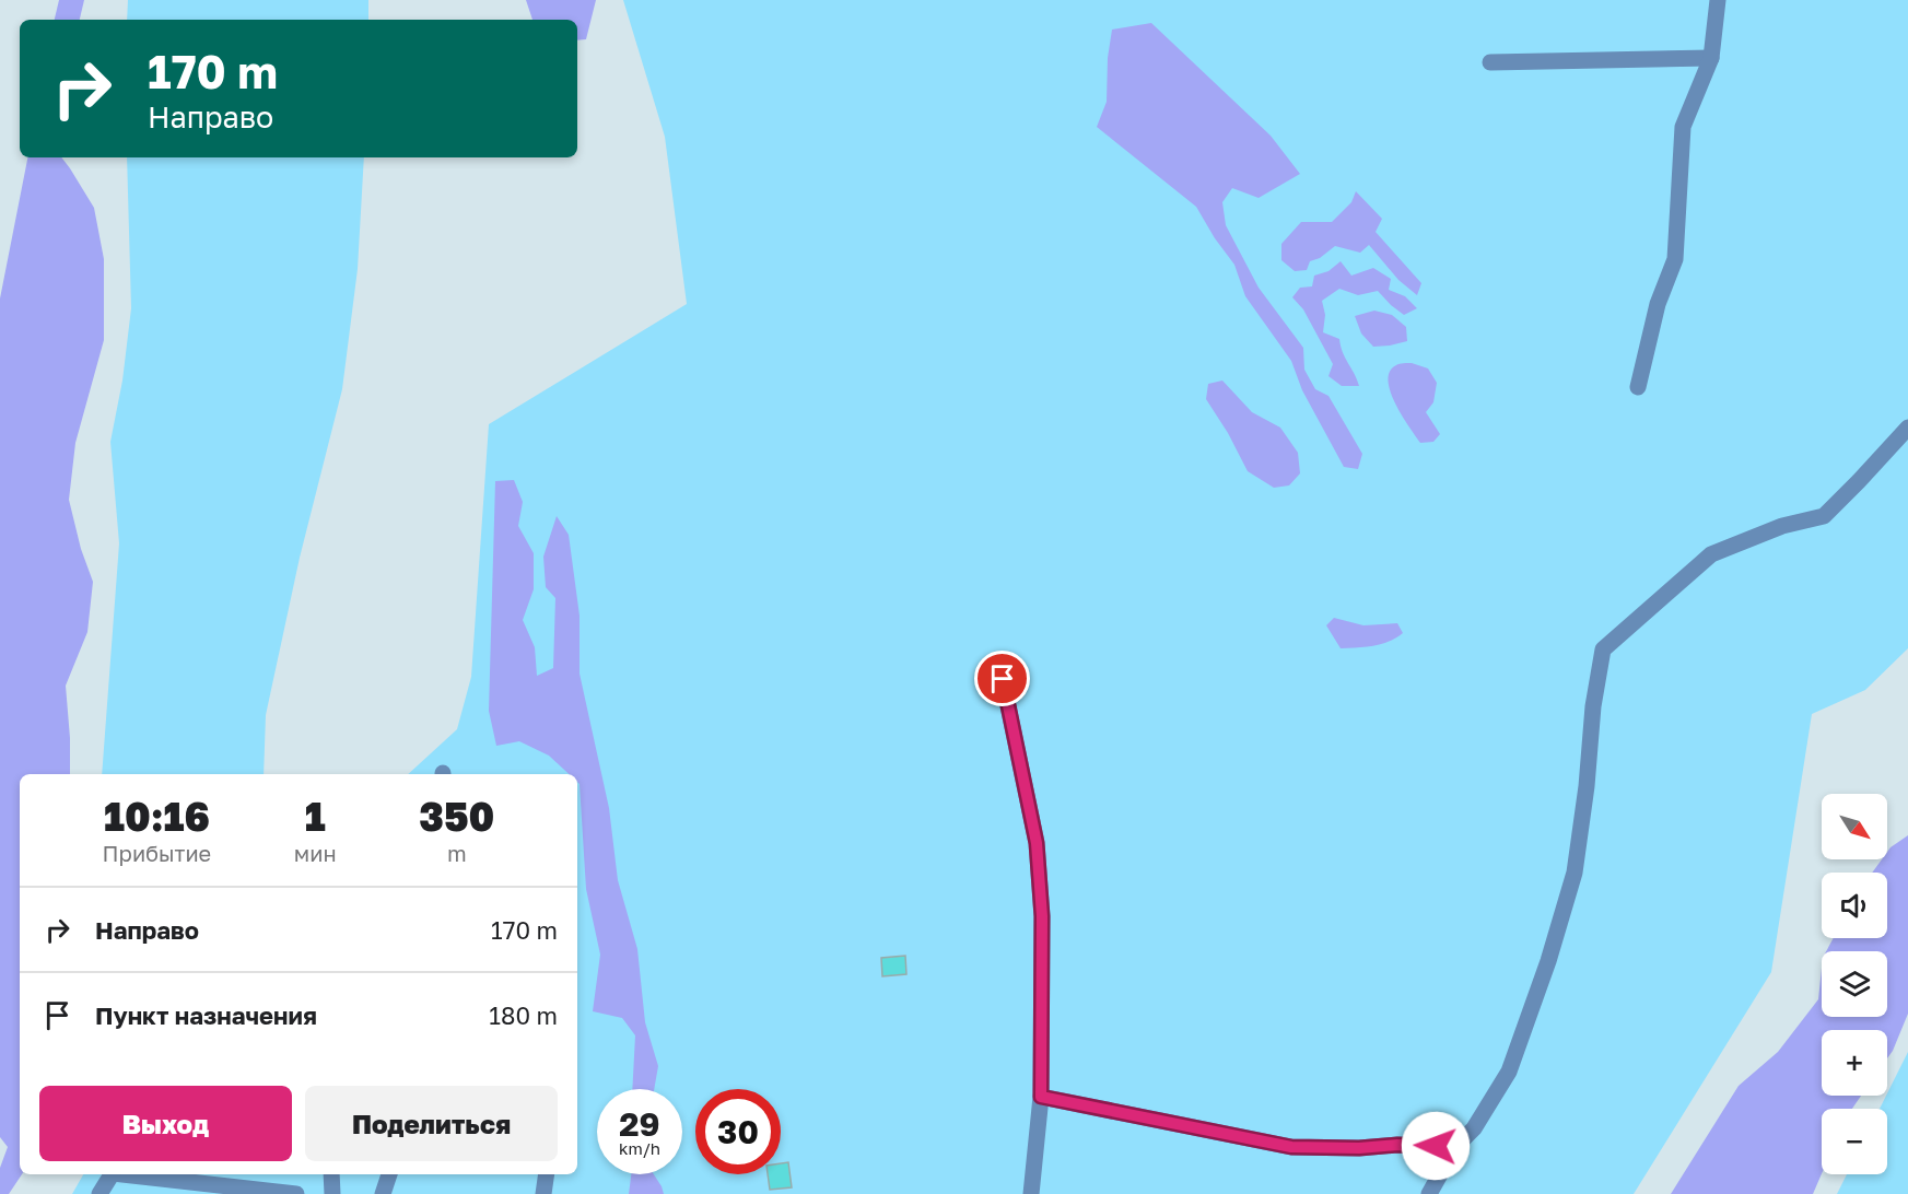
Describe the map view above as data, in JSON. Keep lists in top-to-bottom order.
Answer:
{
  "north": "bottom right",
  "page": {
    "turn": ["170 m", "Направо"],
    "eta": [
      "10:16",
      "Прибытие",
      "1",
      "мин",
      "350",
      "m"
    ],
    "map_buttons": ["+", "−"],
    "list": [
      {
        "name": "Направо",
        "value": "170 m"
      },
      {
        "name": "Пункт назначения",
        "value": "180 m"
      }
    ],
    "buttons": ["Выход", "Поделиться"],
    "speed": "29 km/h",
    "limit": "30"
  }
}
